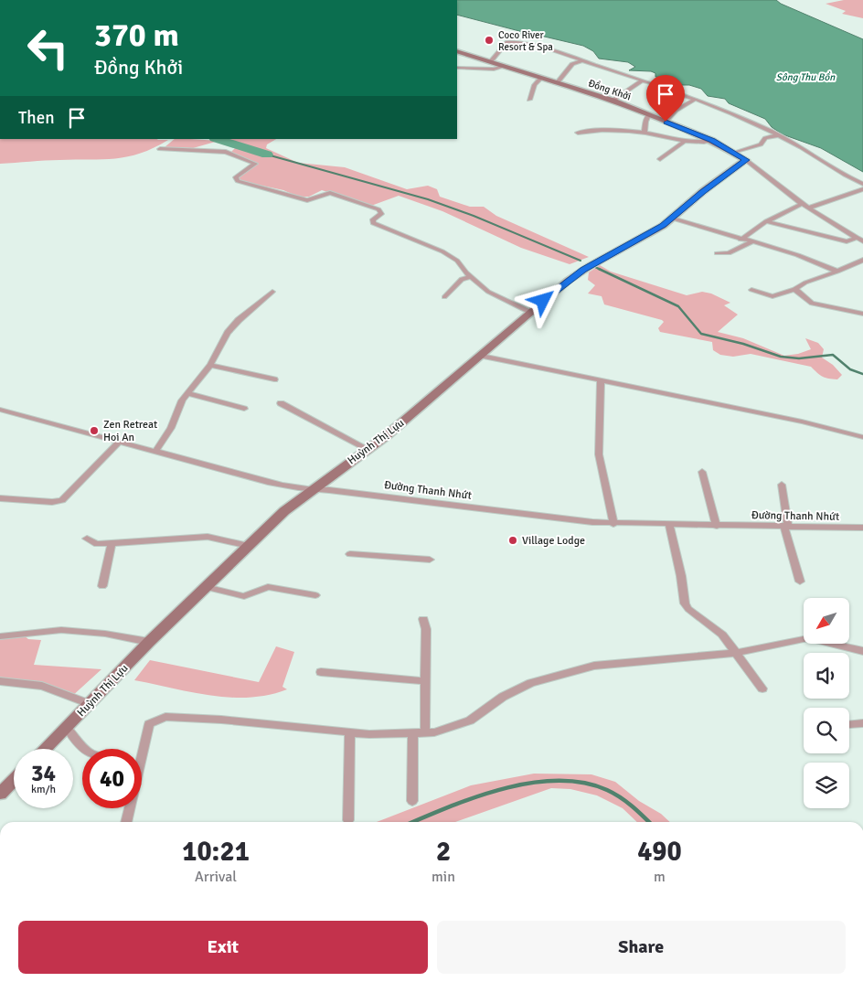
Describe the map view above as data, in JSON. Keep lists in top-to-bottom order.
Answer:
{
  "streets": {
    "street": ["Đồng Khởi", "Huỳnh Thị Lựu", "Đường Thanh Nhứt"]
  },
  "crossings": [
    ["Đồng Khởi", "Huỳnh Thị Lựu"],
    ["Huỳnh Thị Lựu", "Đường Thanh Nhứt"]
  ],
  "water": ["Sông Thu Bồn"],
  "places": ["Coco River Resort & Spa", "Zen Retreat Hoi An", "Village Lodge"],
  "north": "bottom left",
  "page": {
    "turn": ["370 m", "Đồng Khởi"],
    "then": "Then",
    "speed": "34 km/h",
    "limit": "40",
    "eta": [
      "10:21",
      "Arrival",
      "2",
      "min",
      "490",
      "m"
    ],
    "buttons": ["Exit", "Share"]
  }
}
